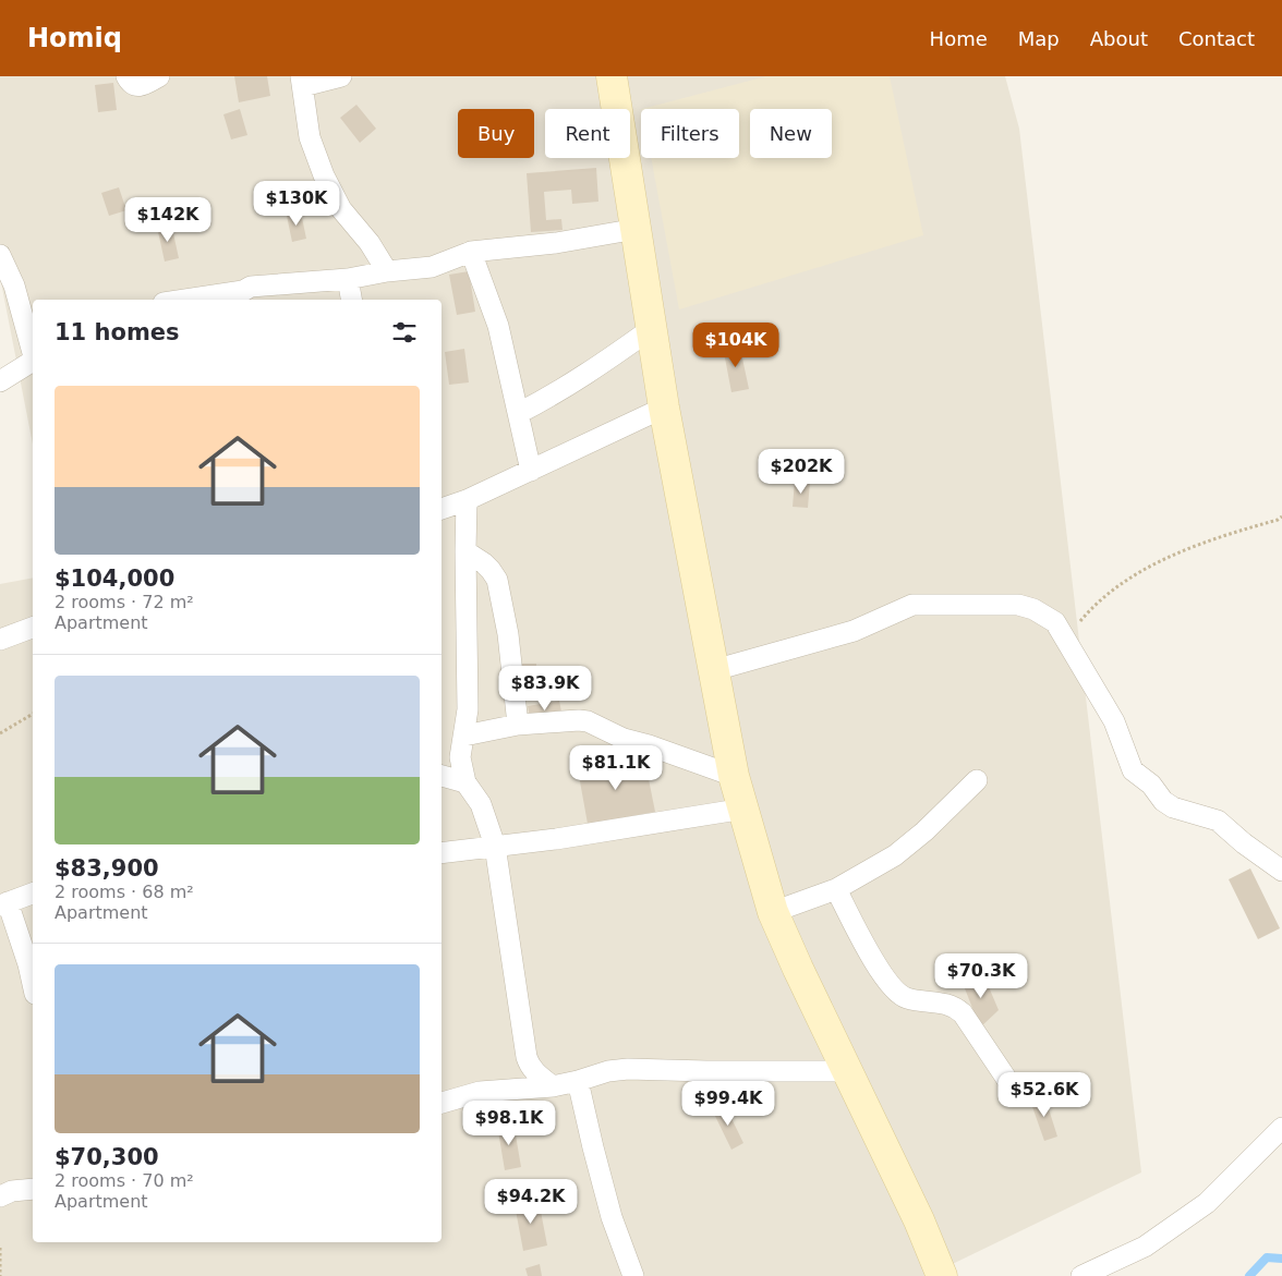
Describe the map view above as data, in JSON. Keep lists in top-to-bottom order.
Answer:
{
  "page": {
    "header": "Homiq",
    "nav": [
      "Home",
      "Map",
      "About",
      "Contact"
    ],
    "chip": [
      "Buy",
      "Rent",
      "Filters",
      "New"
    ],
    "price": [
      "$130K",
      "$142K",
      "$104K",
      "$202K",
      "$83.9K",
      "$81.1K",
      "$70.3K",
      "$52.6K",
      "$99.4K",
      "$98.1K",
      "$94.2K"
    ],
    "heading": "11 homes",
    "list": [
      {
        "name": "$104,000",
        "note": "2 rooms · 72 m² · Apartment"
      },
      {
        "name": "$83,900",
        "note": "2 rooms · 68 m² · Apartment"
      },
      {
        "name": "$70,300",
        "note": "2 rooms · 70 m² · Apartment"
      }
    ]
  }
}
